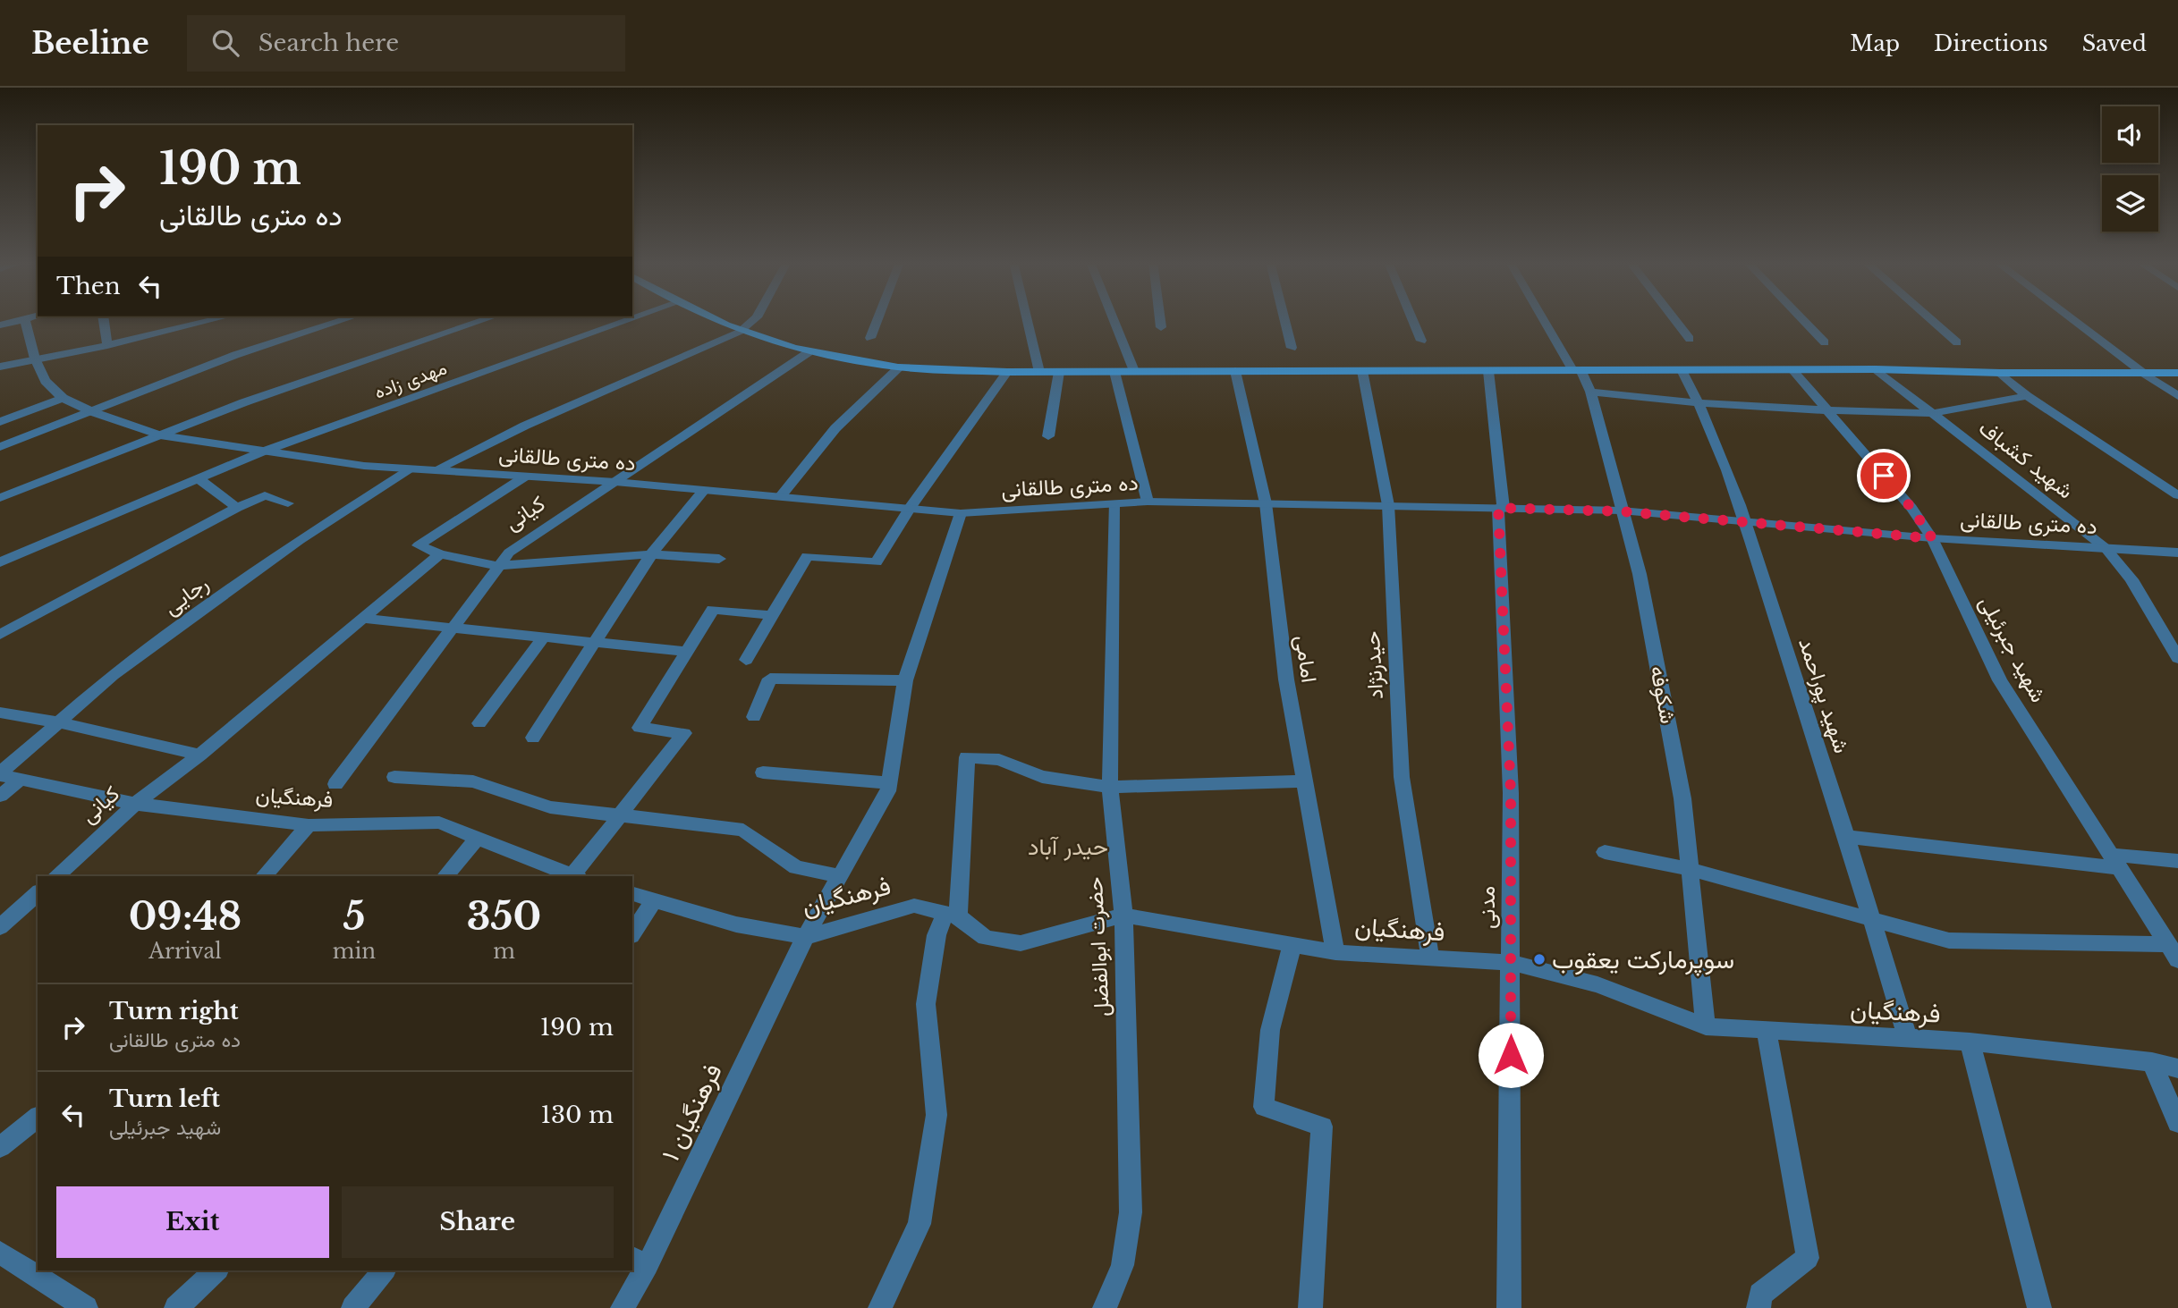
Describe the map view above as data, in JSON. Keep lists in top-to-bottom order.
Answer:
{
  "streets": {
    "street": [
      "مهدی زاده",
      "ده متری طالقانی",
      "شهید کشباف",
      "کیانی",
      "رجایی",
      "شهید جبرئیلی",
      "امامی",
      "حیدرنژاد",
      "شکوفه",
      "شهید پوراحمد",
      "فرهنگیان",
      "مدنی",
      "حضرت ابوالفضل",
      "فرهنگیان ۱"
    ]
  },
  "crossings": [
    ["مهدی زاده", "ده متری طالقانی"],
    ["ده متری طالقانی", "شهید کشباف"],
    ["ده متری طالقانی", "کیانی"],
    ["ده متری طالقانی", "رجایی"],
    ["ده متری طالقانی", "شهید جبرئیلی"],
    ["ده متری طالقانی", "امامی"],
    ["ده متری طالقانی", "حیدرنژاد"],
    ["ده متری طالقانی", "شکوفه"],
    ["ده متری طالقانی", "شهید پوراحمد"],
    ["ده متری طالقانی", "مدنی"],
    ["ده متری طالقانی", "حضرت ابوالفضل"],
    ["ده متری طالقانی", "فرهنگیان ۱"],
    ["کیانی", "فرهنگیان"],
    ["رجایی", "فرهنگیان"],
    ["امامی", "فرهنگیان"],
    ["حیدرنژاد", "فرهنگیان"],
    ["شکوفه", "فرهنگیان"],
    ["شهید پوراحمد", "فرهنگیان"],
    ["فرهنگیان", "مدنی"],
    ["فرهنگیان", "حضرت ابوالفضل"],
    ["فرهنگیان", "فرهنگیان ۱"]
  ],
  "districts": ["حیدر آباد"],
  "places": ["سوپرمارکت یعقوب"],
  "page": {
    "header": "Beeline",
    "search": "Search here",
    "nav": ["Map", "Directions", "Saved"],
    "turn": ["190 m", "ده متری طالقانی"],
    "then": "Then",
    "eta": [
      "09:48",
      "Arrival",
      "5",
      "min",
      "350",
      "m"
    ],
    "list": [
      {
        "name": "Turn right",
        "note": "ده متری طالقانی",
        "value": "190 m"
      },
      {
        "name": "Turn left",
        "note": "شهید جبرئیلی",
        "value": "130 m"
      }
    ],
    "buttons": ["Exit", "Share"]
  }
}
